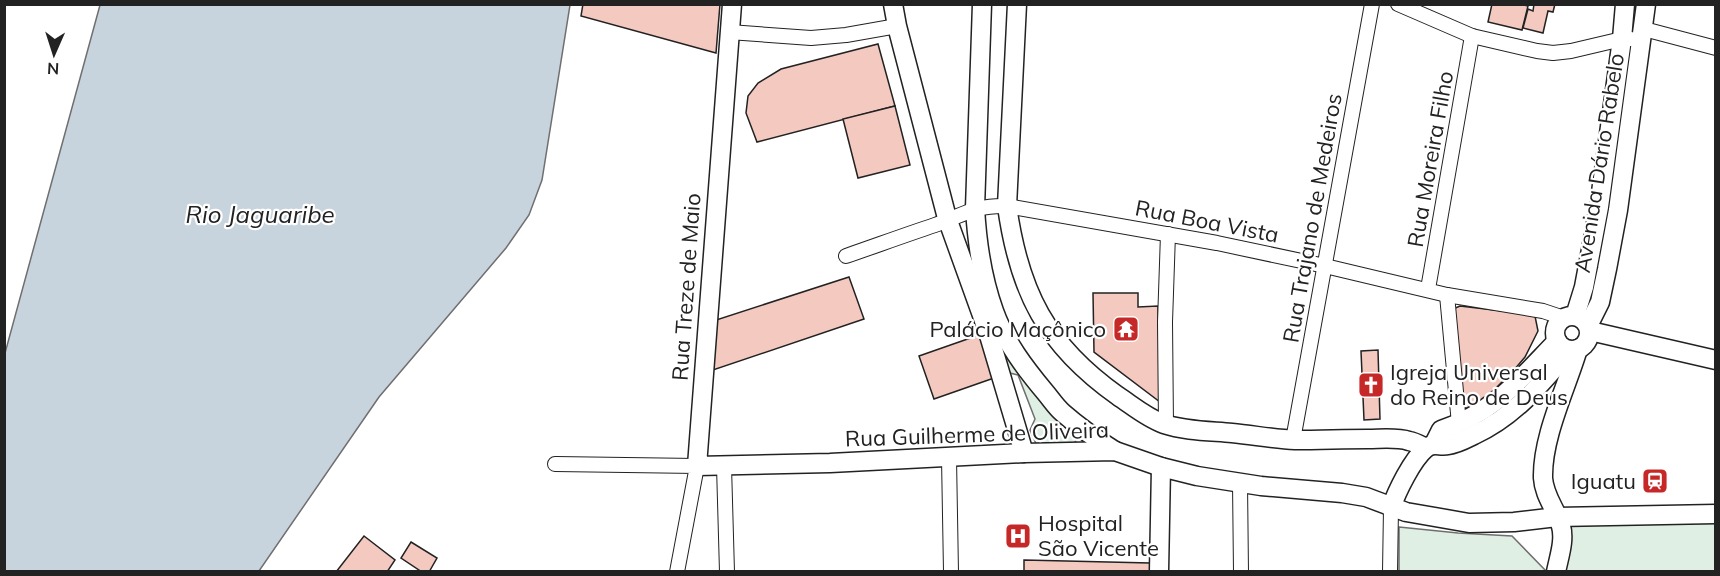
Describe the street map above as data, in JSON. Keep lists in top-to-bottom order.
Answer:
{
  "streets": {
    "main road": ["Avenida Dário Rabelo", "Rua Treze de Maio", "Rua Guilherme de Oliveira"],
    "street": ["Rua Moreira Filho", "Rua Trajano de Medeiros", "Rua Boa Vista"]
  },
  "crossings": [
    ["Rua Moreira Filho", "Rua Boa Vista"],
    ["Avenida Dário Rabelo", "Rua Trajano de Medeiros"],
    ["Avenida Dário Rabelo", "Rua Boa Vista"],
    ["Avenida Dário Rabelo", "Rua Guilherme de Oliveira"],
    ["Rua Trajano de Medeiros", "Rua Boa Vista"],
    ["Rua Treze de Maio", "Rua Guilherme de Oliveira"]
  ],
  "water": ["Rio Jaguaribe"],
  "places": {
    "temple": ["Palácio Maçônico"],
    "church": ["Igreja Universal do Reino de Deus"],
    "station": ["Iguatu"],
    "hospital": ["Hospital São Vicente"]
  },
  "north": "bottom"
}
